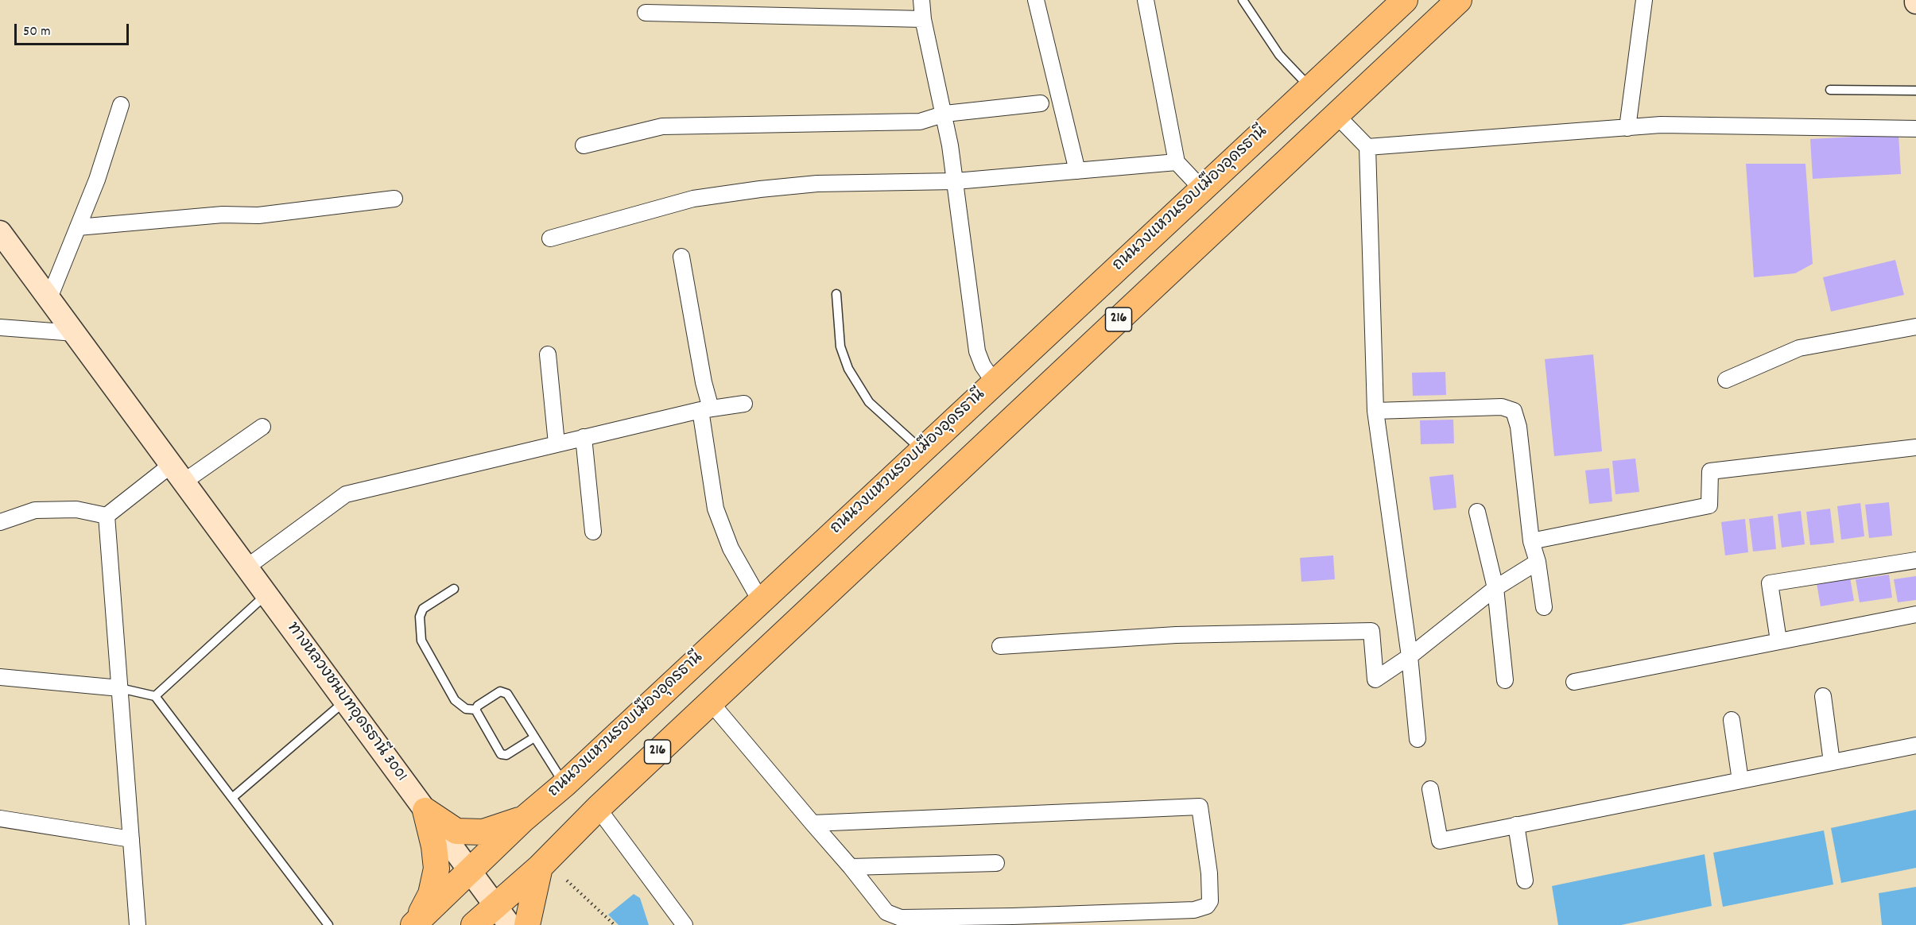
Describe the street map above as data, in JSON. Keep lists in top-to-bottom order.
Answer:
{
  "streets": {
    "main road": ["ถนนวงแหวนรอบเมืองอุดรธานี", "216"],
    "street": ["ทางหลวงชนบทอุดรธานี 3001"]
  },
  "crossings": [
    ["ถนนวงแหวนรอบเมืองอุดรธานี", "ทางหลวงชนบทอุดรธานี 3001"],
    ["216", "ทางหลวงชนบทอุดรธานี 3001"]
  ],
  "scale_bar": "50 m"
}
